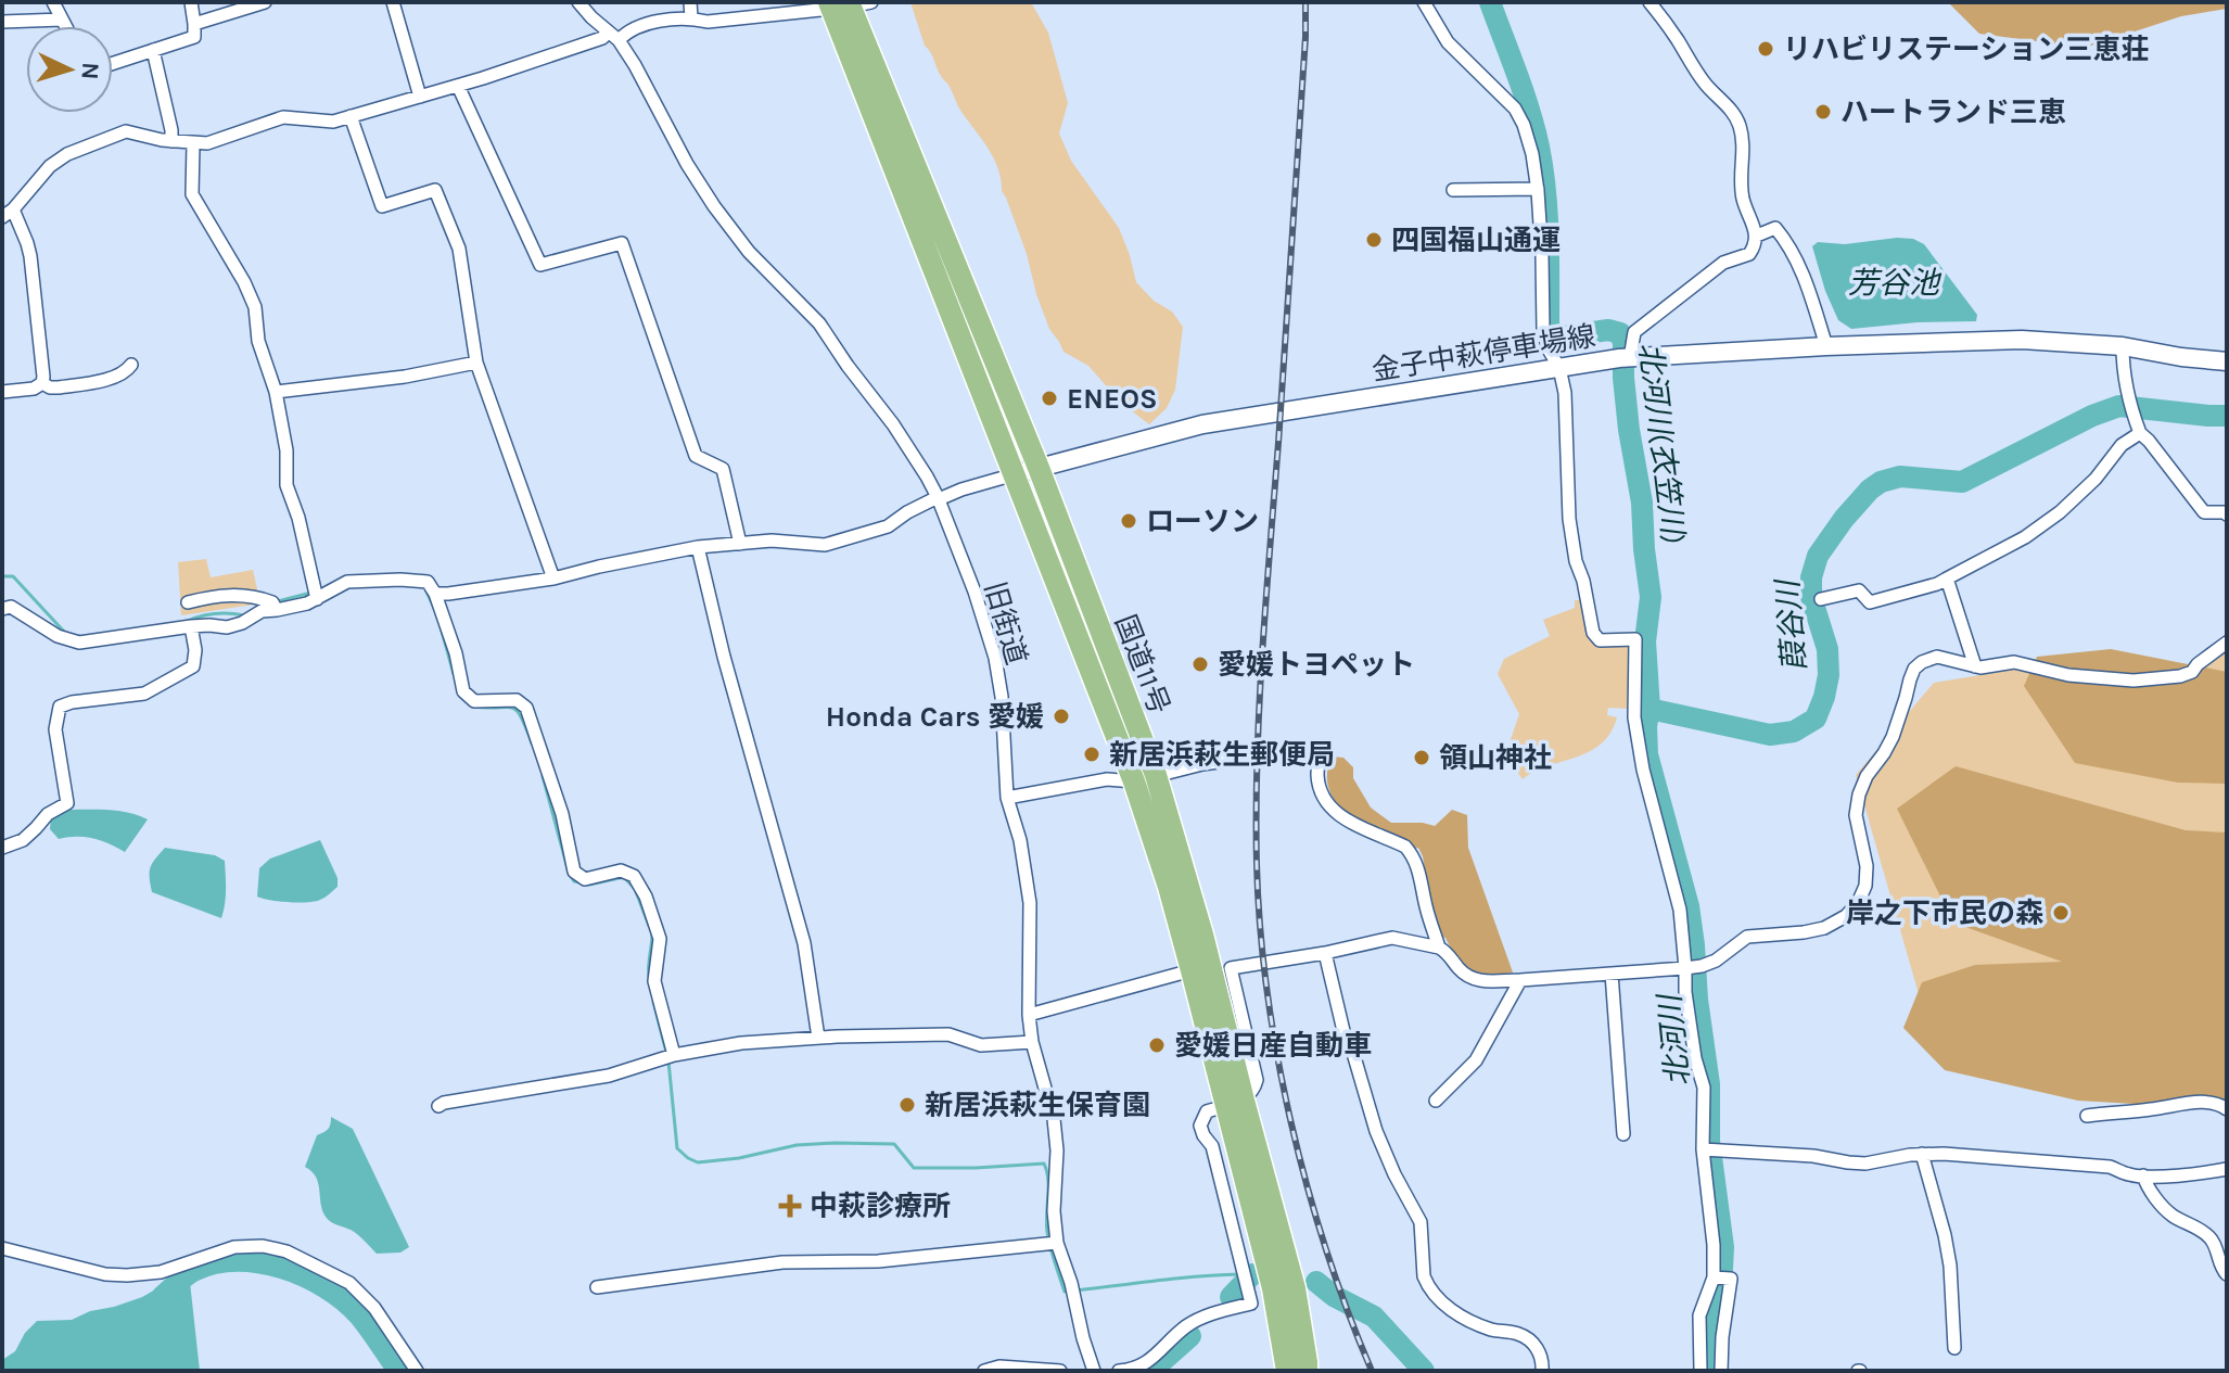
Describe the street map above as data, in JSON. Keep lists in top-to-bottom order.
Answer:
{
  "streets": {
    "highway": ["国道11号"],
    "main road": ["金子中萩停車場線"],
    "street": ["旧街道"]
  },
  "crossings": [
    ["金子中萩停車場線", "国道11号"]
  ],
  "water": [
    "芳谷池",
    "北河川(衣笠川)",
    "葭谷川",
    "北河川"
  ],
  "places": {
    "other": [
      "リハビリステーション三恵荘",
      "ハートランド三恵",
      "四国福山通運",
      "ENEOS",
      "ローソン",
      "愛媛トヨペット",
      "Honda Cars 愛媛",
      "新居浜萩生郵便局",
      "領山神社",
      "岸之下市民の森",
      "愛媛日産自動車",
      "新居浜萩生保育園"
    ],
    "health": ["中萩診療所"]
  },
  "north": "right"
}
